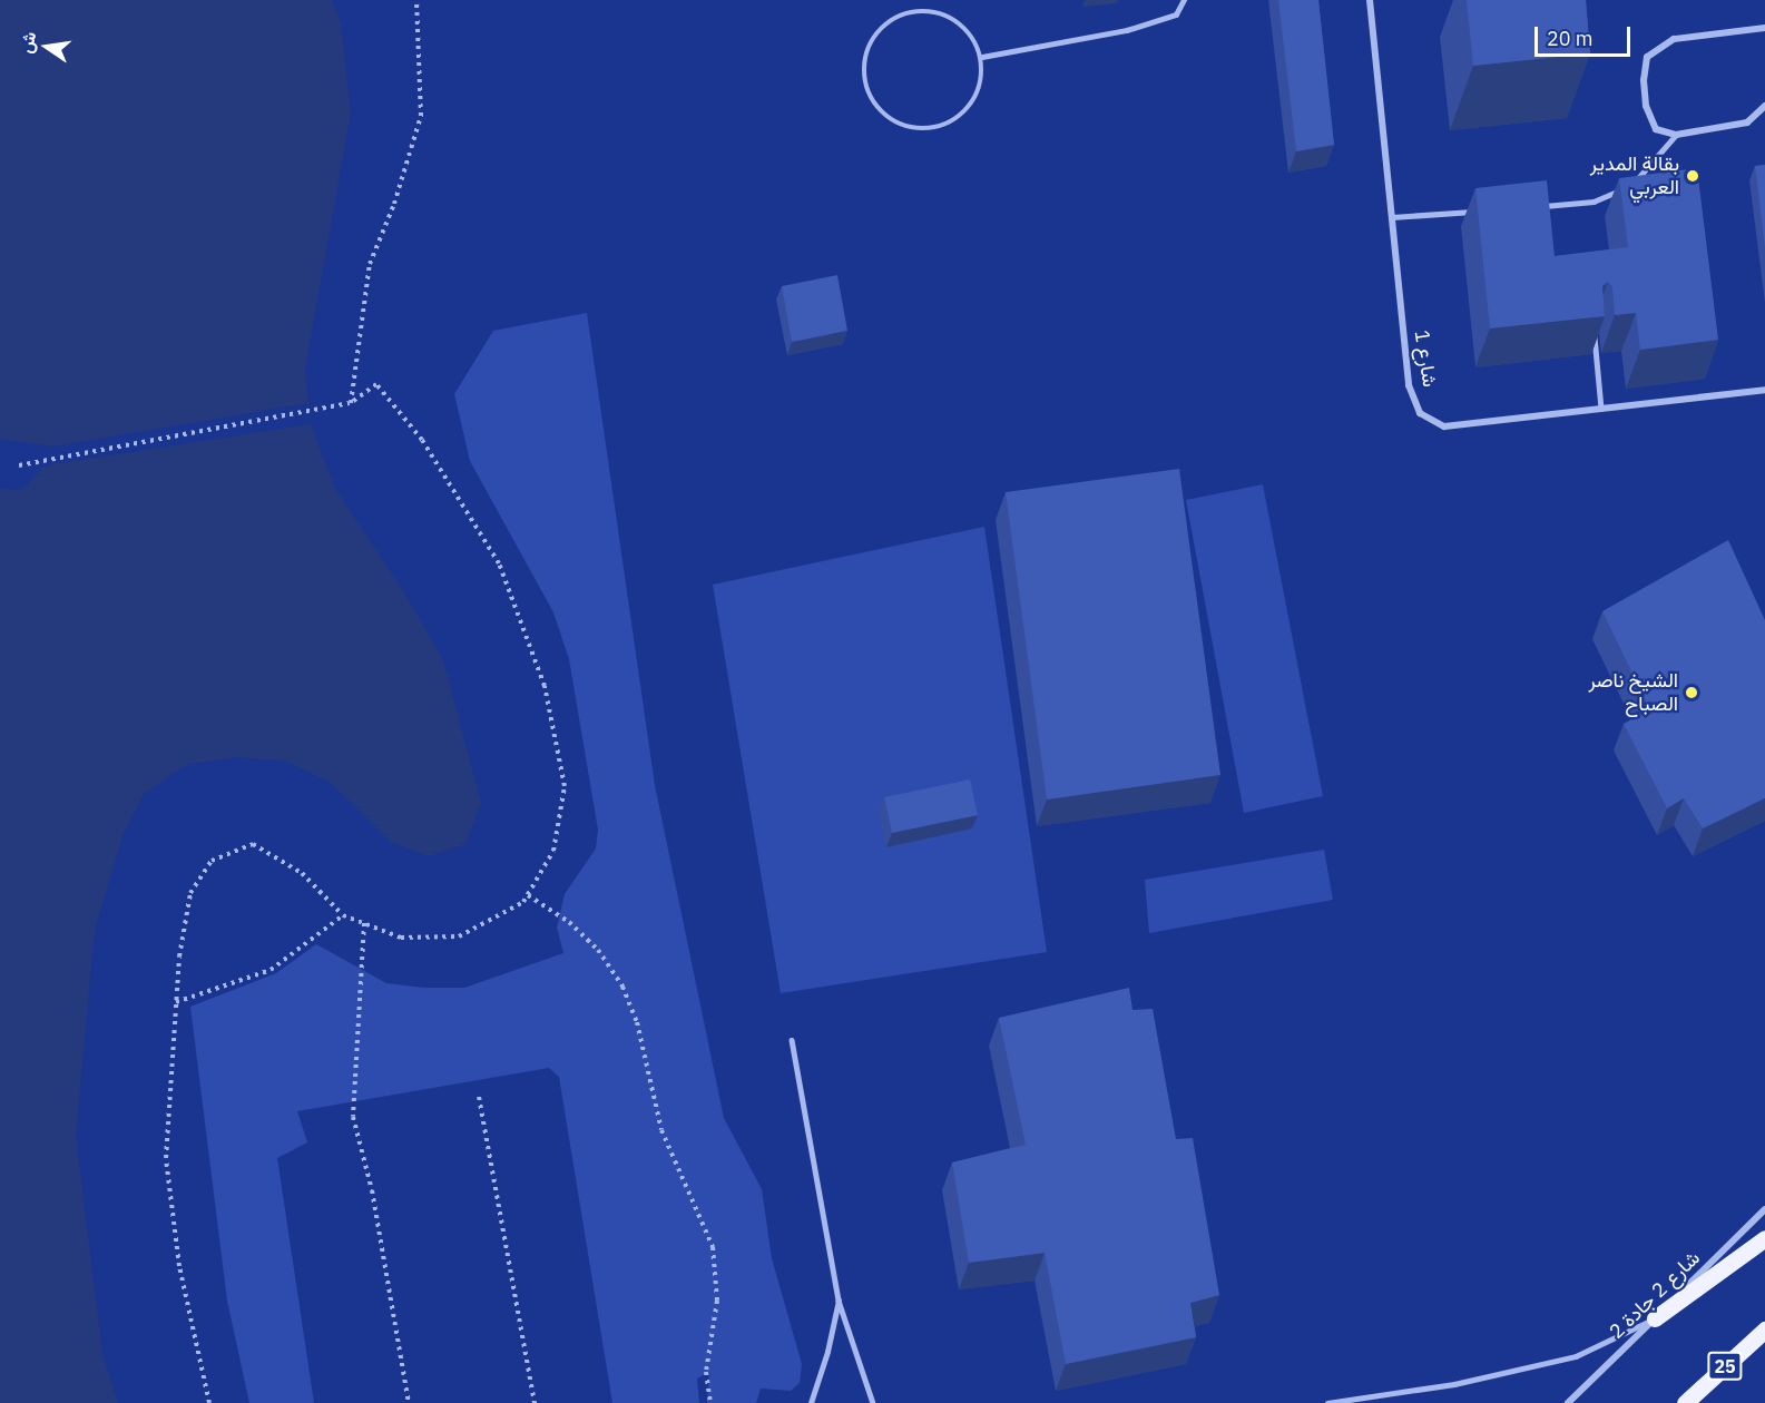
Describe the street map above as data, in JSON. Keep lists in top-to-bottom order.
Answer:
{
  "streets": {
    "main road": ["25"],
    "street": ["شارع 1", "شارع 2 جادة 2"]
  },
  "places": ["بقالة المدير العربي", "الشيخ ناصر الصباح"],
  "scale_bar": "20 m",
  "north": "left"
}
